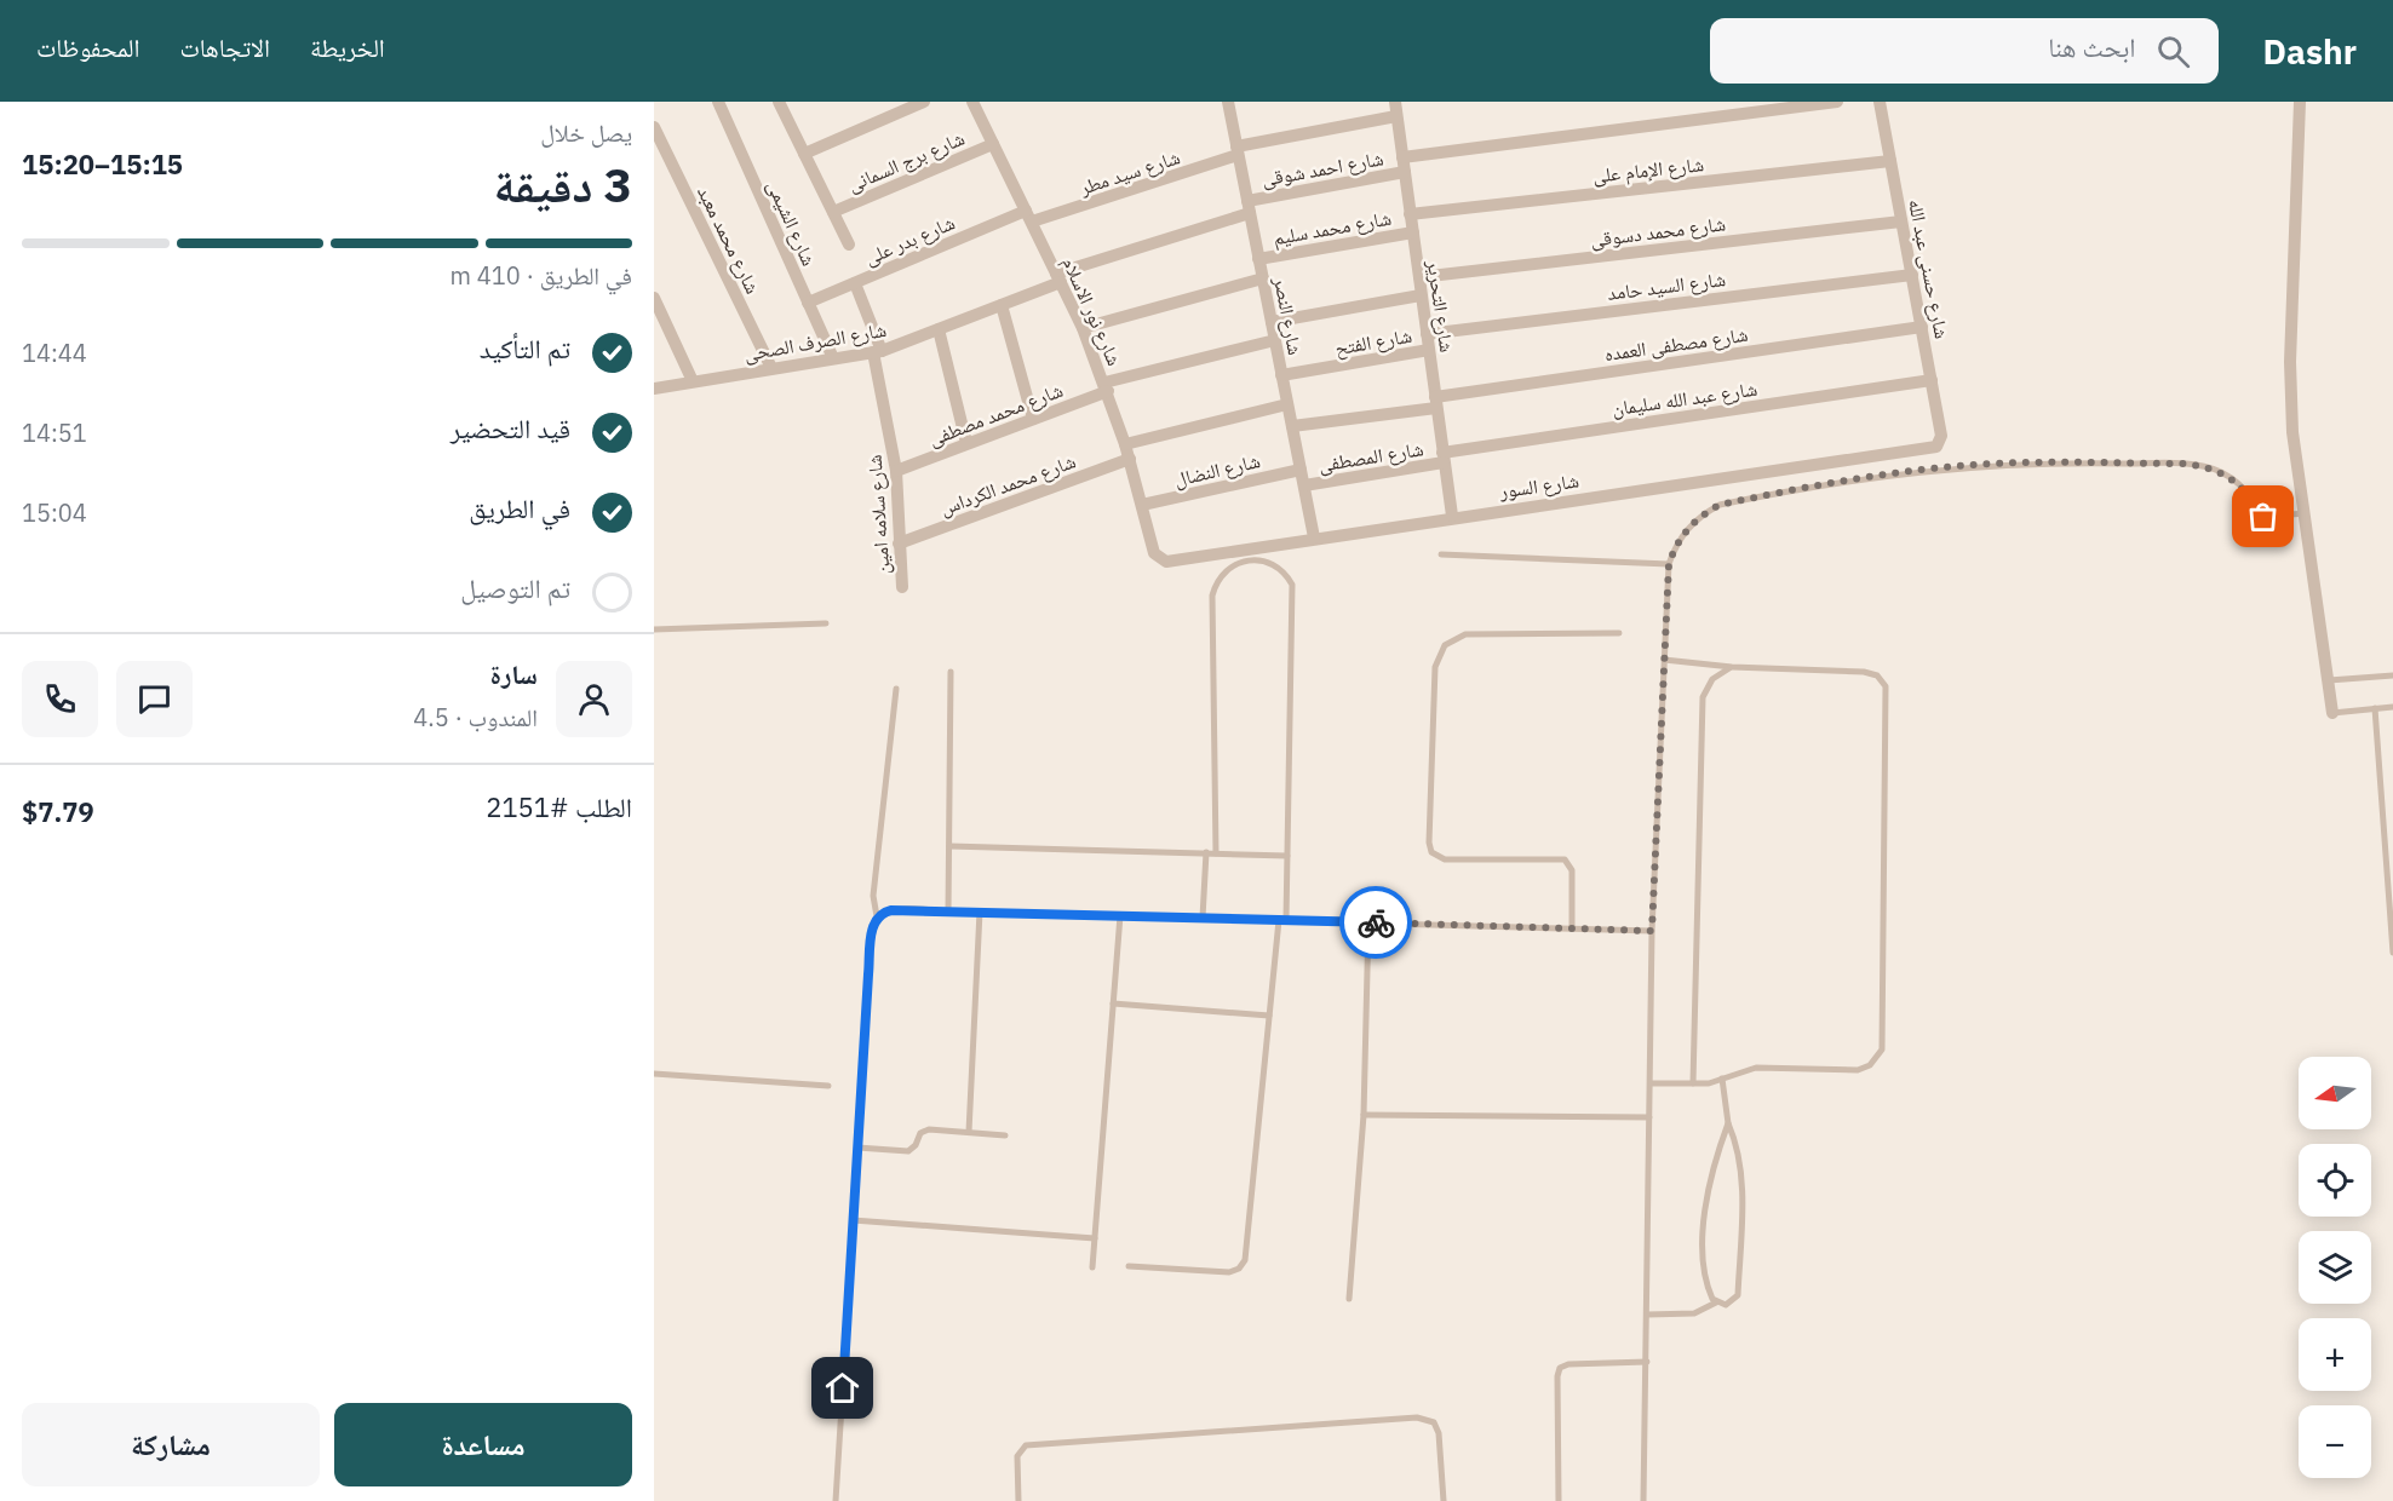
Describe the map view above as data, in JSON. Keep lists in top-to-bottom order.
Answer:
{
  "streets": {
    "street": [
      "شارع برج السمانى",
      "شارع احمد شوقى",
      "شارع الإمام على",
      "شارع سيد مطر",
      "شارع الشيمى",
      "شارع محمد سليم",
      "شارع محمد دسوقى",
      "شارع محمد معبد",
      "شارع بدر على",
      "شارع حسنى عبد الله",
      "شارع السيد حامد",
      "شارع التحرير",
      "شارع نور الاسلام",
      "شارع النصر",
      "شارع الصرف الصحى",
      "شارع الفتح",
      "شارع مصطفى العمده",
      "شارع عبد الله سليمان",
      "شارع محمد مصطفى",
      "شارع المصطفى",
      "شارع النضال",
      "شارع محمد الكرداس",
      "شارع السور",
      "شارع سلامه امين"
    ]
  },
  "crossings": [
    ["شارع برج السمانى", "شارع نور الاسلام"],
    ["شارع احمد شوقى", "شارع التحرير"],
    ["شارع احمد شوقى", "شارع نور الاسلام"],
    ["شارع احمد شوقى", "شارع النصر"],
    ["شارع احمد شوقى", "شارع الصرف الصحى"],
    ["شارع الإمام على", "شارع حسنى عبد الله"],
    ["شارع الإمام على", "شارع التحرير"],
    ["شارع سيد مطر", "شارع بدر على"],
    ["شارع سيد مطر", "شارع التحرير"],
    ["شارع سيد مطر", "شارع نور الاسلام"],
    ["شارع سيد مطر", "شارع النصر"],
    ["شارع الشيمى", "شارع بدر على"],
    ["شارع الشيمى", "شارع الصرف الصحى"],
    ["شارع محمد سليم", "شارع التحرير"],
    ["شارع محمد سليم", "شارع النصر"],
    ["شارع محمد دسوقى", "شارع حسنى عبد الله"],
    ["شارع محمد دسوقى", "شارع التحرير"],
    ["شارع محمد معبد", "شارع الصرف الصحى"],
    ["شارع بدر على", "شارع نور الاسلام"],
    ["شارع بدر على", "شارع سلامه امين"],
    ["شارع حسنى عبد الله", "شارع السيد حامد"],
    ["شارع حسنى عبد الله", "شارع مصطفى العمده"],
    ["شارع حسنى عبد الله", "شارع عبد الله سليمان"],
    ["شارع حسنى عبد الله", "شارع السور"],
    ["شارع السيد حامد", "شارع التحرير"],
    ["شارع التحرير", "شارع الفتح"],
    ["شارع التحرير", "شارع مصطفى العمده"],
    ["شارع التحرير", "شارع عبد الله سليمان"],
    ["شارع التحرير", "شارع المصطفى"],
    ["شارع التحرير", "شارع السور"],
    ["شارع نور الاسلام", "شارع الصرف الصحى"],
    ["شارع نور الاسلام", "شارع محمد مصطفى"],
    ["شارع نور الاسلام", "شارع النضال"],
    ["شارع نور الاسلام", "شارع محمد الكرداس"],
    ["شارع نور الاسلام", "شارع السور"],
    ["شارع النصر", "شارع الفتح"],
    ["شارع النصر", "شارع مصطفى العمده"],
    ["شارع النصر", "شارع محمد مصطفى"],
    ["شارع النصر", "شارع المصطفى"],
    ["شارع النصر", "شارع النضال"],
    ["شارع النصر", "شارع السور"],
    ["شارع الصرف الصحى", "شارع سلامه امين"],
    ["شارع عبد الله سليمان", "شارع المصطفى"],
    ["شارع محمد مصطفى", "شارع سلامه امين"],
    ["شارع محمد الكرداس", "شارع سلامه امين"]
  ],
  "north": "left",
  "page": {
    "header": "Dashr",
    "search": "ابحث هنا",
    "nav": ["الخريطة", "الاتجاهات", "المحفوظات"],
    "heading": ["3 دقيقة", "يصل خلال", "15:15–15:20"],
    "panel": [
      "سارة",
      "المندوب · 4.5",
      "الطلب #2151",
      "$7.79"
    ],
    "bar": "في الطريق · 410 m",
    "list": [
      ["تم التأكيد", "14:44"],
      ["قيد التحضير", "14:51"],
      ["في الطريق", "15:04"],
      "تم التوصيل"
    ],
    "map_buttons": ["+", "−"],
    "buttons": ["مساعدة", "مشاركة"]
  }
}
